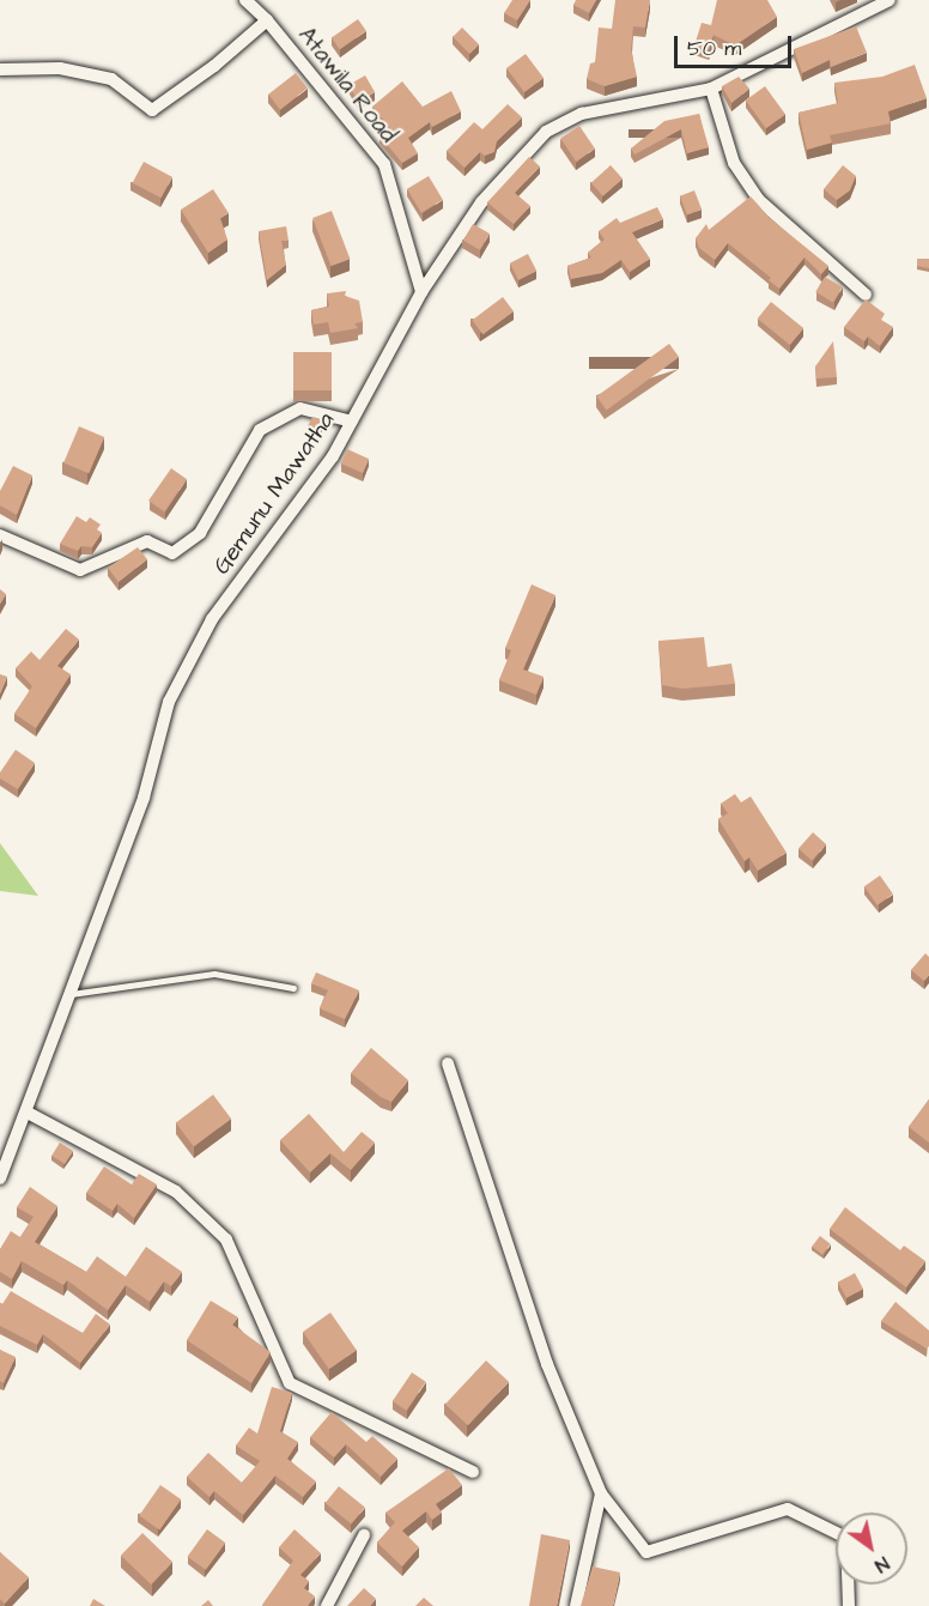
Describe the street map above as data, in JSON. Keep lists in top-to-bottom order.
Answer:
{
  "streets": {
    "street": ["Atawila Road", "Gemunu Mawatha"]
  },
  "crossings": [
    ["Atawila Road", "Gemunu Mawatha"]
  ],
  "scale_bar": "50 m",
  "north": "bottom right"
}
